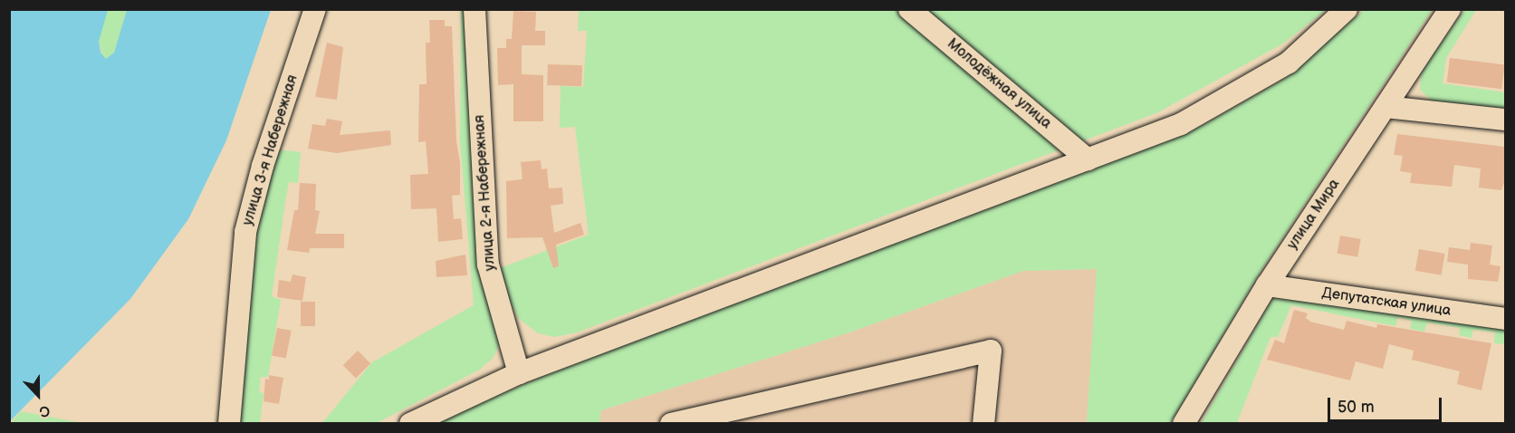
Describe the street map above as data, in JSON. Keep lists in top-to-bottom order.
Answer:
{
  "streets": {
    "street": [
      "Молодёжная улица",
      "улица 3-я Набережная",
      "улица 2-я Набережная",
      "улица Мира",
      "Депутатская улица"
    ]
  },
  "crossings": [
    ["улица Мира", "Депутатская улица"]
  ],
  "scale_bar": "50 m",
  "north": "bottom"
}
